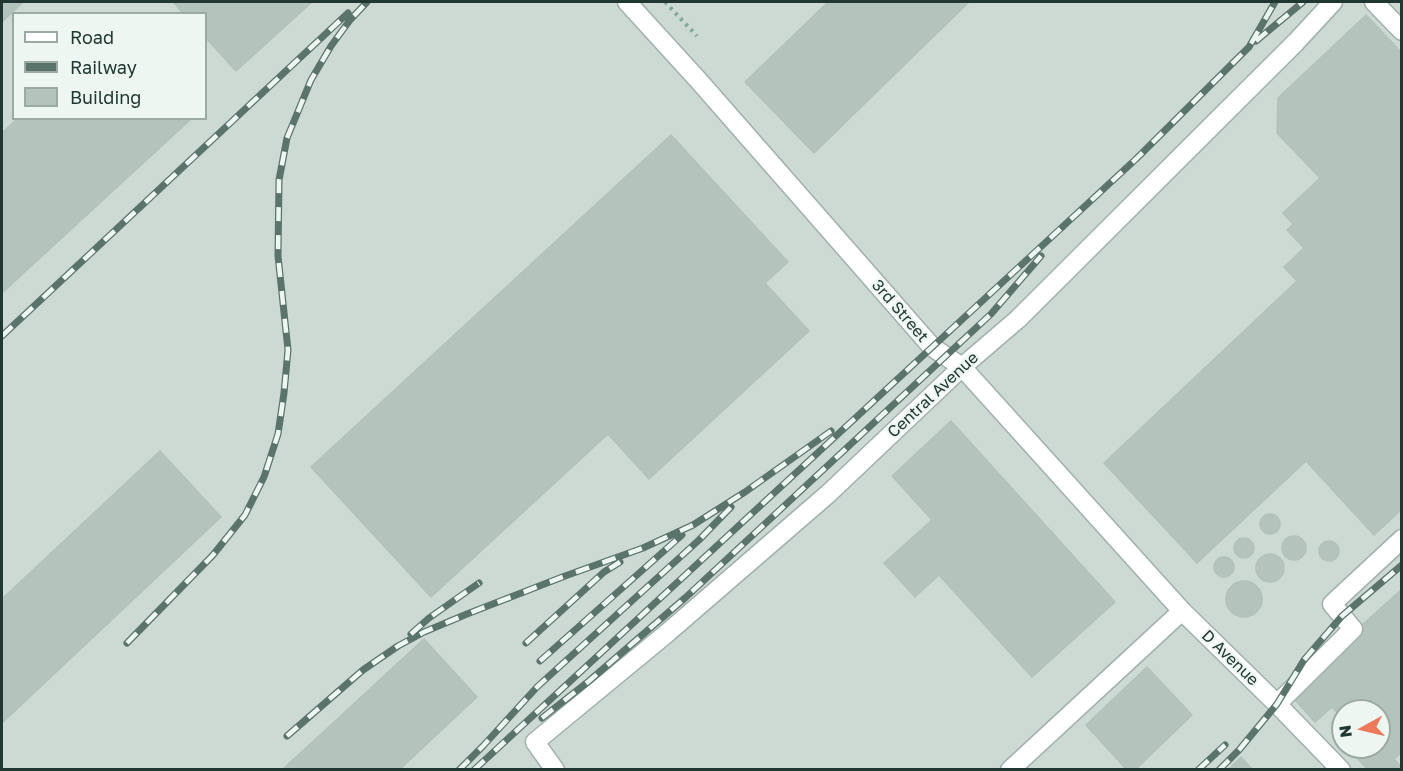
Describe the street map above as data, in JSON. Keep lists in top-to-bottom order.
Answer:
{
  "streets": {
    "street": ["3rd Street", "Central Avenue", "D Avenue"]
  },
  "crossings": [
    ["3rd Street", "Central Avenue"],
    ["3rd Street", "D Avenue"]
  ],
  "legend": ["Road", "Railway", "Building"],
  "north": "left"
}
